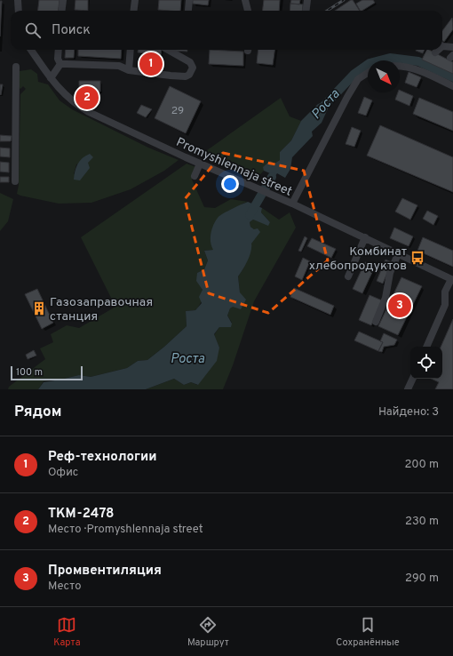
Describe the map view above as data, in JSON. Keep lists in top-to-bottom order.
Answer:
{
  "streets": {
    "street": ["Promyshlennaja street"]
  },
  "water": ["Роста"],
  "places": {
    "bus stop": ["Комбинат хлебопродуктов"],
    "building": ["Газозаправочная станция"]
  },
  "house_numbers": ["29"],
  "scale_bar": "100 m",
  "north": "bottom right",
  "page": {
    "search": "Поиск",
    "pins": ["1", "2", "3"],
    "scale": "100 m",
    "heading": ["Рядом", "Найдено: 3"],
    "list": [
      {
        "mark": "1",
        "name": "Реф-технологии",
        "note": "Офис",
        "value": "200 m"
      },
      {
        "mark": "2",
        "name": "ТКМ-2478",
        "note": "Место · Promyshlennaja street",
        "value": "230 m"
      },
      {
        "mark": "3",
        "name": "Промвентиляция",
        "note": "Место",
        "value": "290 m"
      }
    ],
    "nav": ["Карта", "Маршрут", "Сохранённые"]
  }
}
